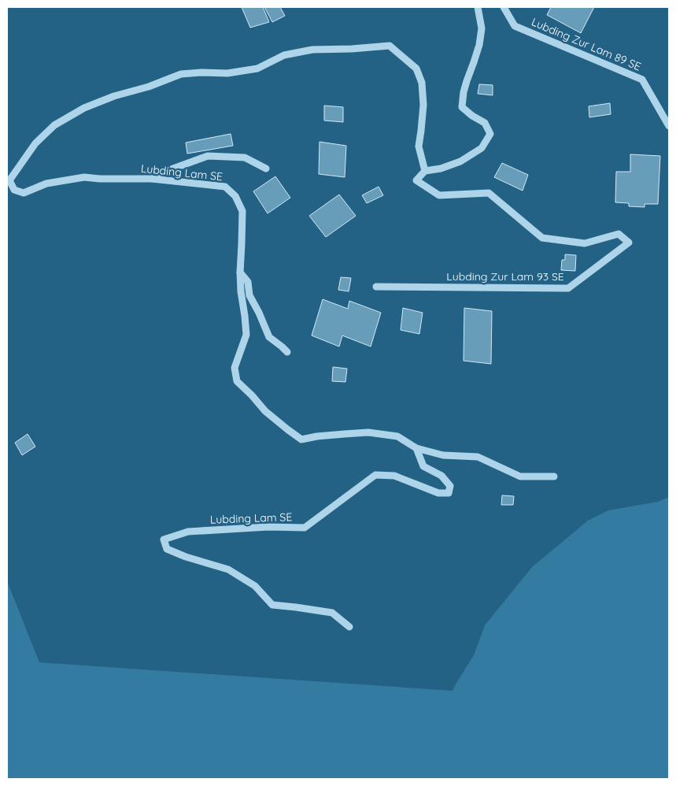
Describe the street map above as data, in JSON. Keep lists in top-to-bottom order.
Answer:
{
  "streets": {
    "street": ["Lubding Zur Lam 89 SE", "Lubding Lam SE", "Lubding Zur Lam 93 SE"]
  },
  "crossings": [
    ["Lubding Lam SE", "Lubding Zur Lam 93 SE"]
  ]
}
